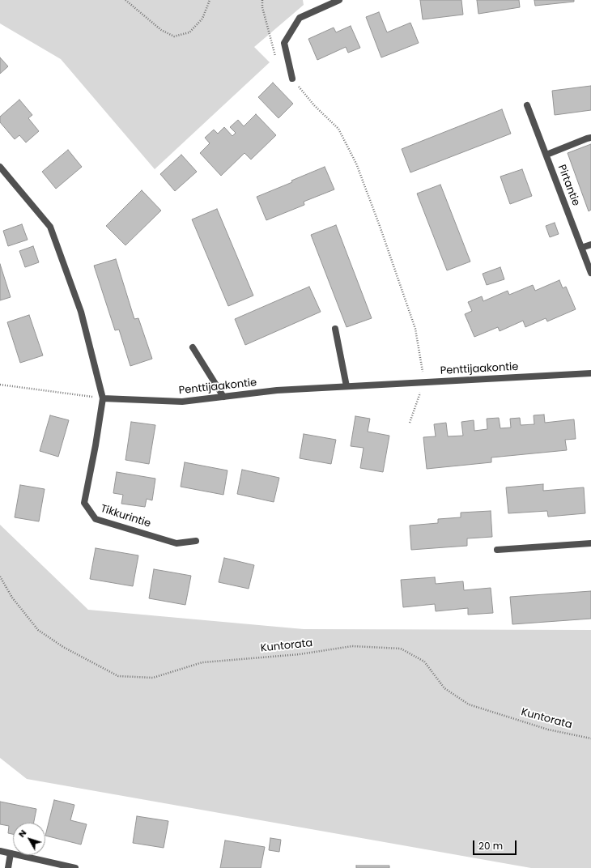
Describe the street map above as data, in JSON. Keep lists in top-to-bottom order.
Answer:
{
  "streets": {
    "street": ["Pirtantie", "Penttijaakontie", "Tikkurintie"],
    "path": ["Kuntorata"]
  },
  "crossings": [
    ["Penttijaakontie", "Tikkurintie"]
  ],
  "scale_bar": "20 m",
  "north": "top left"
}
